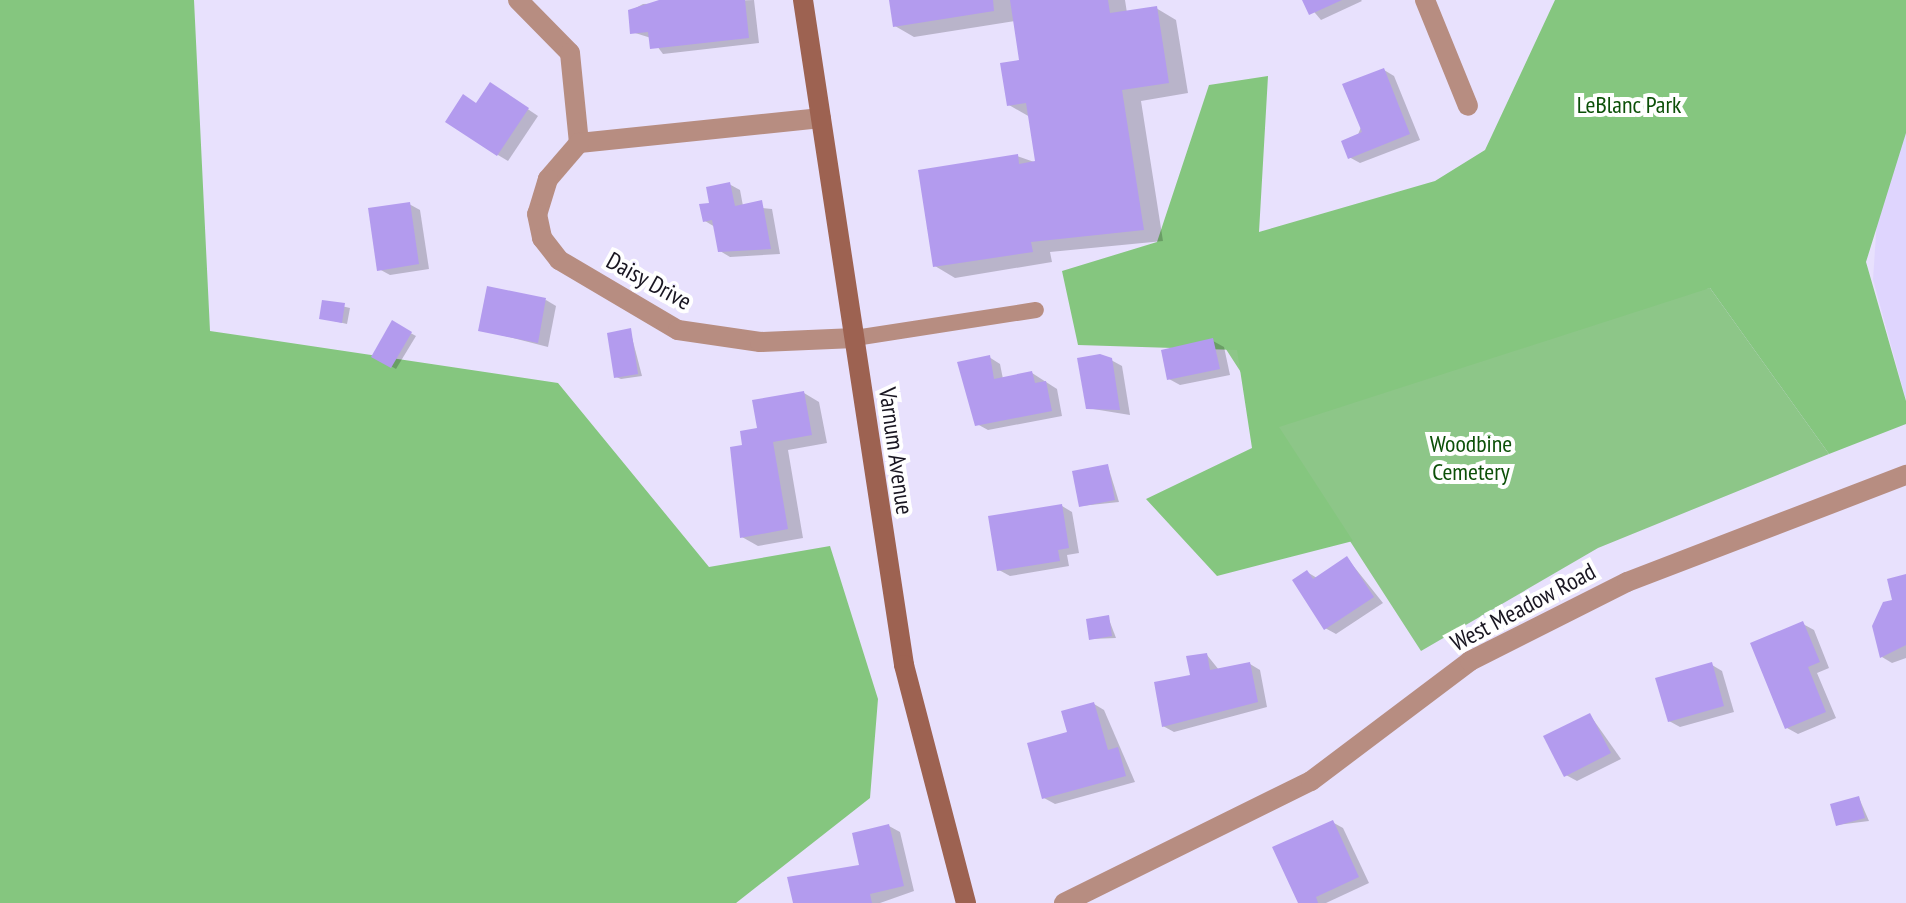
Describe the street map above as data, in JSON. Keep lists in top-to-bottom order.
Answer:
{
  "streets": {
    "main road": ["Varnum Avenue"],
    "street": ["Daisy Drive", "West Meadow Road"]
  },
  "crossings": [
    ["Daisy Drive", "Varnum Avenue"]
  ],
  "parks": ["LeBlanc Park", "Woodbine Cemetery"]
}
